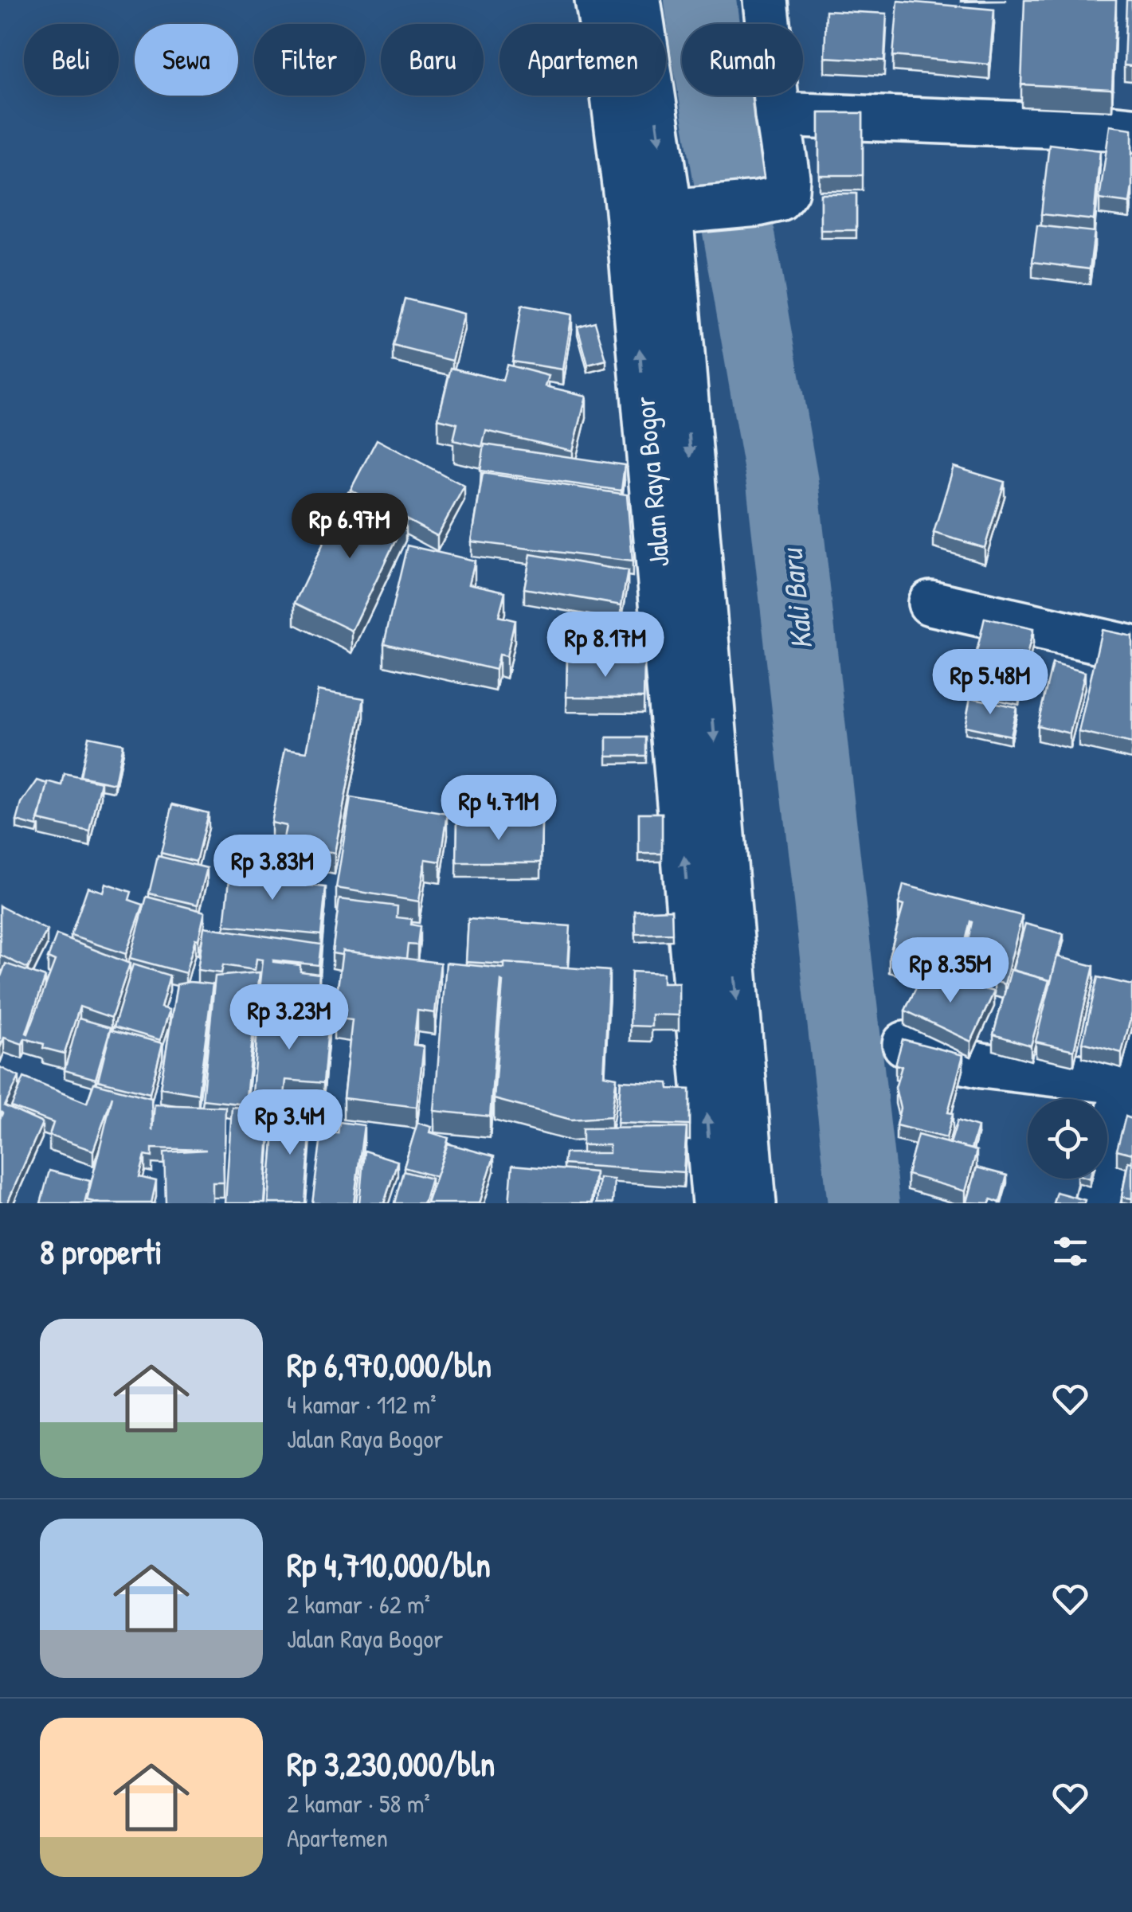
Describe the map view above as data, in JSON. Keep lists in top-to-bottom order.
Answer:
{
  "streets": {
    "main road": ["Jalan Raya Bogor"]
  },
  "water": ["Kali Baru"],
  "page": {
    "chip": [
      "Beli",
      "Sewa",
      "Filter",
      "Baru",
      "Apartemen",
      "Rumah"
    ],
    "price": [
      "Rp 6.97M",
      "Rp 8.17M",
      "Rp 5.48M",
      "Rp 4.71M",
      "Rp 3.83M",
      "Rp 8.35M",
      "Rp 3.23M",
      "Rp 3.4M"
    ],
    "heading": "8 properti",
    "list": [
      {
        "name": "Rp 6,970,000/bln",
        "note": "4 kamar · 112 m² · Jalan Raya Bogor"
      },
      {
        "name": "Rp 4,710,000/bln",
        "note": "2 kamar · 62 m² · Jalan Raya Bogor"
      },
      {
        "name": "Rp 3,230,000/bln",
        "note": "2 kamar · 58 m² · Apartemen"
      }
    ]
  }
}
